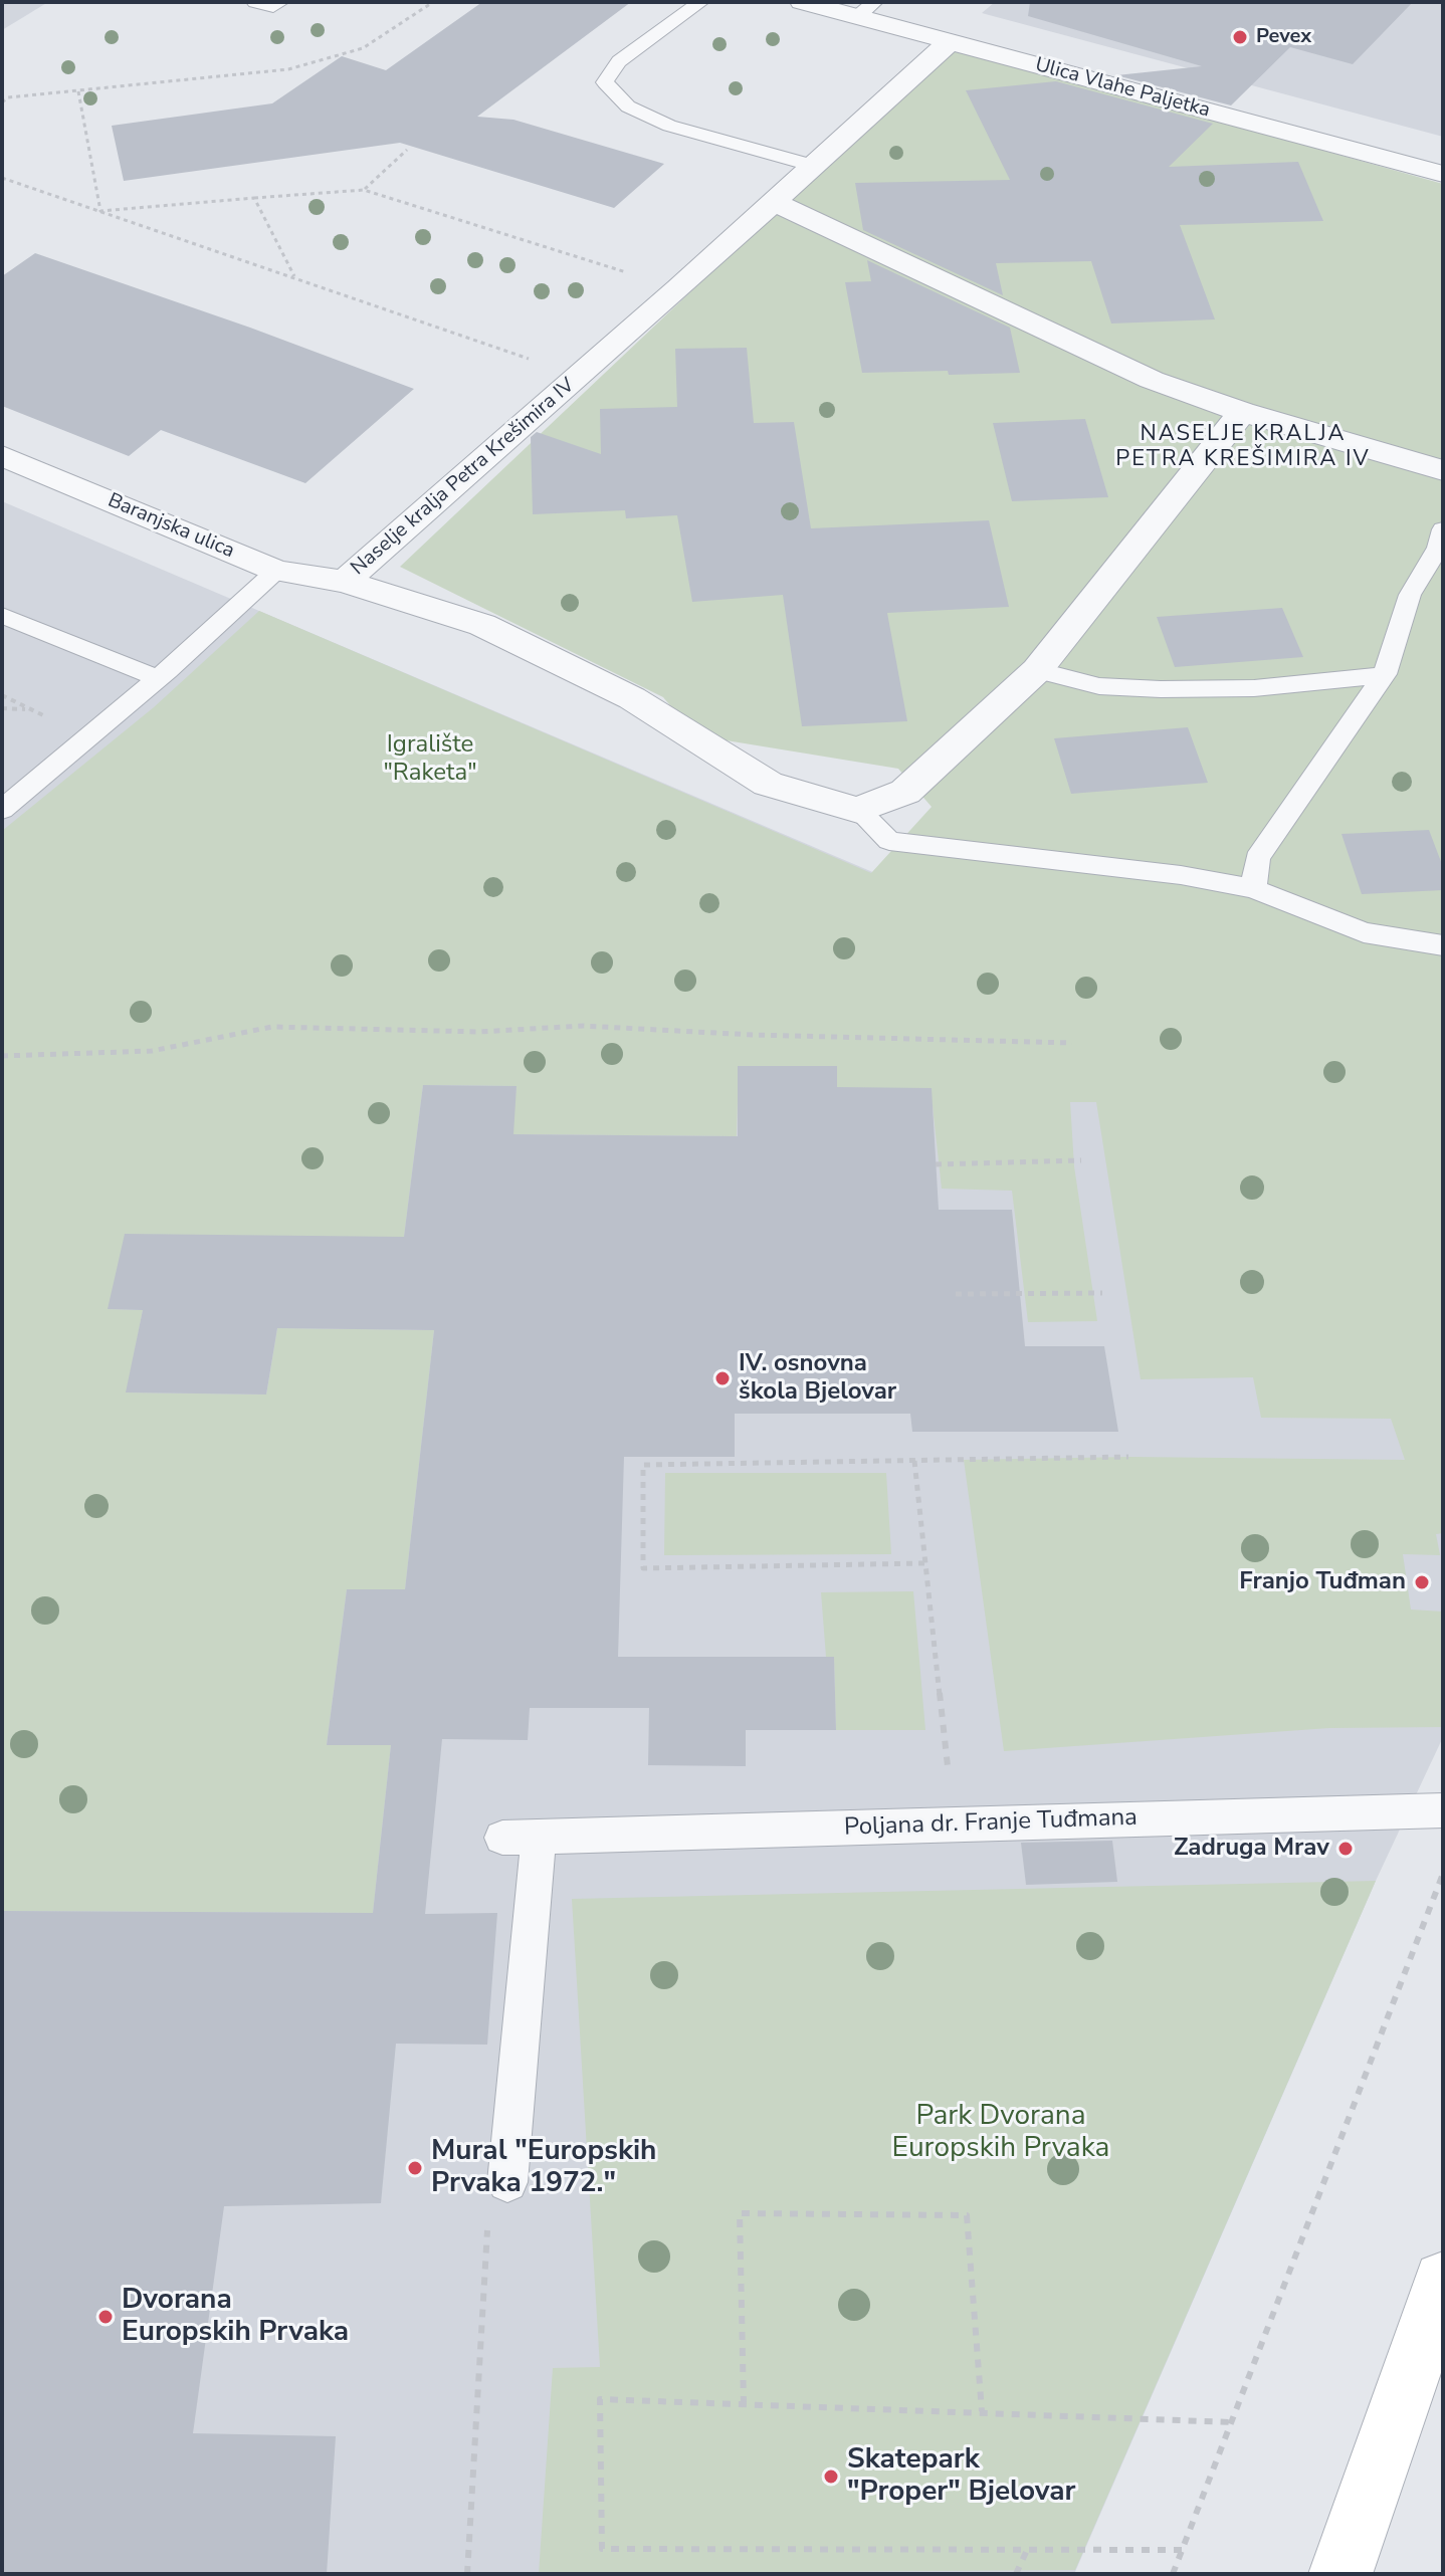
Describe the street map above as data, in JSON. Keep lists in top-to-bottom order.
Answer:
{
  "streets": {
    "street": ["Ulica Vlahe Paljetka", "Naselje kralja Petra Krešimira IV", "Baranjska ulica"],
    "lane": ["Poljana dr. Franje Tuđmana"]
  },
  "crossings": [
    ["Ulica Vlahe Paljetka", "Naselje kralja Petra Krešimira IV"],
    ["Naselje kralja Petra Krešimira IV", "Baranjska ulica"]
  ],
  "districts": ["NASELJE KRALJA PETRA KREŠIMIRA IV"],
  "parks": ["Igralište \"Raketa\"", "Park Dvorana Europskih Prvaka"],
  "places": [
    "Pevex",
    "IV. osnovna škola Bjelovar",
    "Franjo Tuđman",
    "Zadruga Mrav",
    "Mural \"Europskih Prvaka 1972.\"",
    "Dvorana Europskih Prvaka",
    "Skatepark \"Proper\" Bjelovar"
  ]
}
